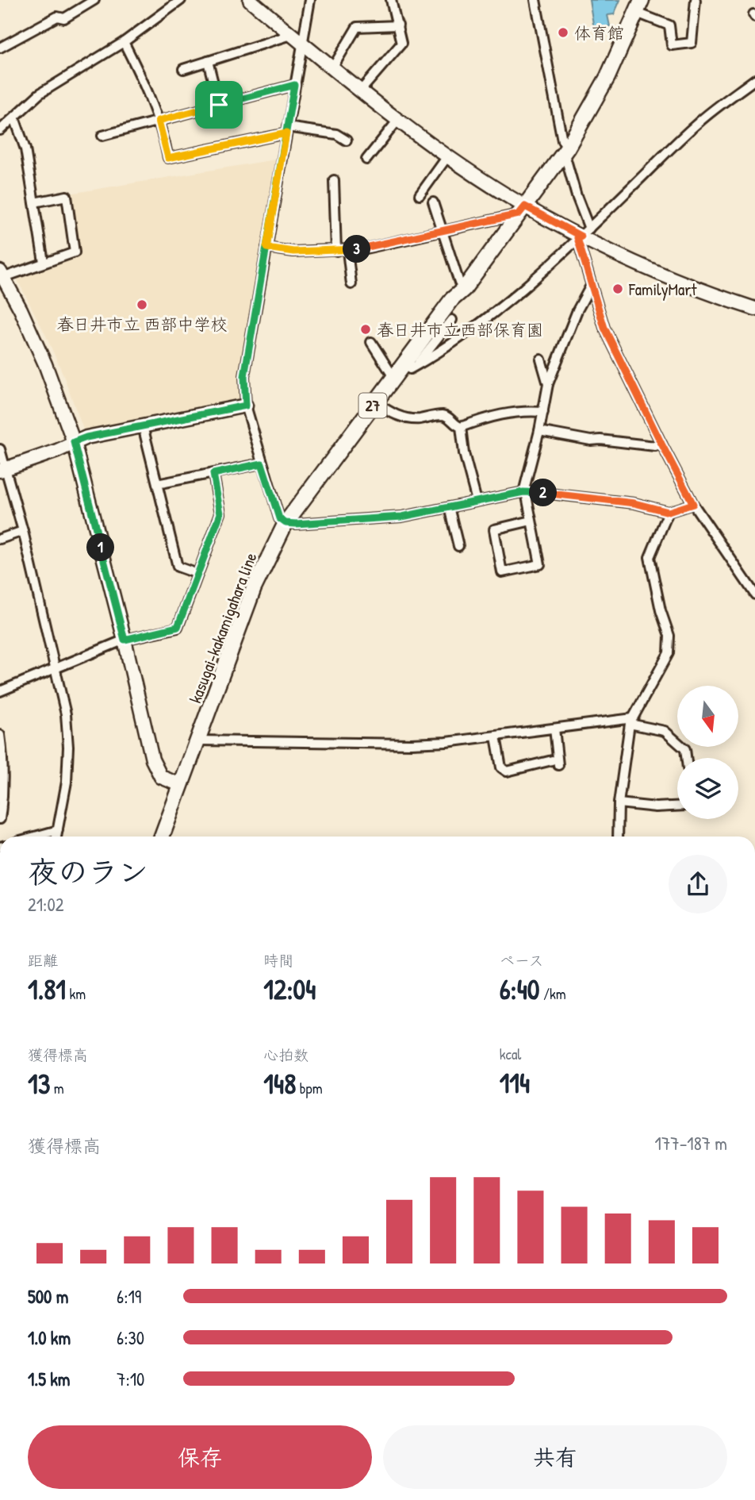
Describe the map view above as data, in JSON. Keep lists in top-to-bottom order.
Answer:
{
  "streets": {
    "main road": ["27", "kasugai-kakamigahara line"]
  },
  "places": [
    "体育館",
    "FamilyMart",
    "春日井市立 西部中学校",
    "春日井市立西部保育園"
  ],
  "north": "bottom",
  "page": {
    "pins": ["3", "2", "1"],
    "heading": ["夜のラン", "21:02"],
    "stats": [
      ["距離", "1.81 km"],
      ["時間", "12:04"],
      ["ペース", "6:40 /km"],
      ["獲得標高", "13 m"],
      ["心拍数", "148 bpm"],
      ["kcal", "114"]
    ],
    "chart": ["獲得標高", "177–187 m"],
    "list": [
      {
        "name": "500 m",
        "note": "6:19"
      },
      {
        "name": "1.0 km",
        "note": "6:30"
      },
      {
        "name": "1.5 km",
        "note": "7:10"
      }
    ],
    "buttons": ["保存", "共有"]
  }
}
